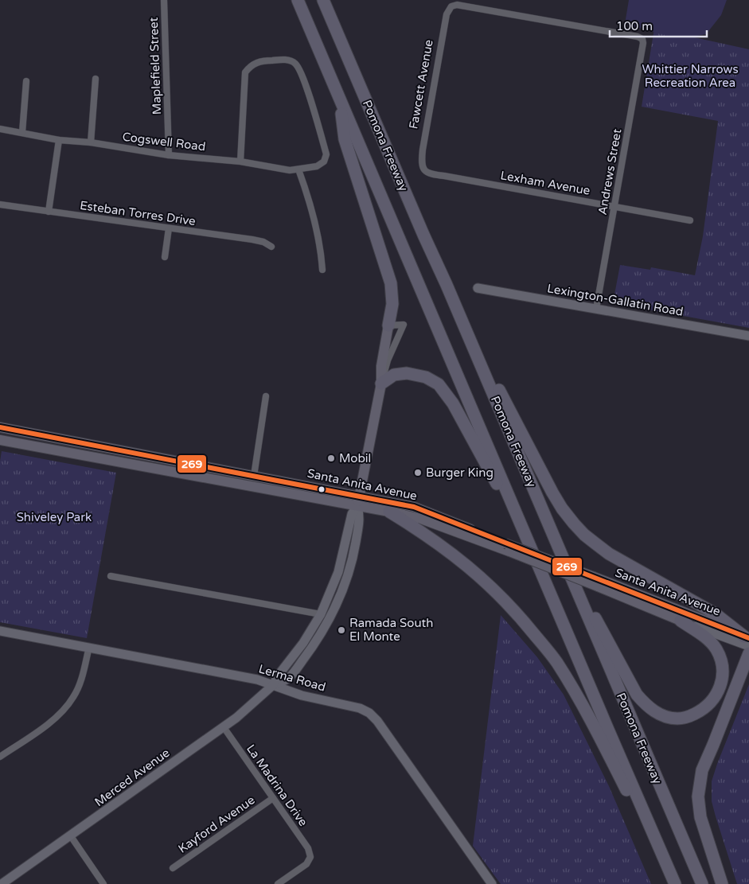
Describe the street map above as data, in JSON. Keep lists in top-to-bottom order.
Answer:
{
  "streets": {
    "highway": ["Pomona Freeway"],
    "main road": ["Santa Anita Avenue"],
    "street": [
      "Maplefield Street",
      "Fawcett Avenue",
      "Cogswell Road",
      "Andrews Street",
      "Lexham Avenue",
      "Esteban Torres Drive",
      "Lexington-Gallatin Road",
      "Lerma Road",
      "Merced Avenue",
      "La Madrina Drive",
      "Kayford Avenue"
    ]
  },
  "crossings": [
    ["Maplefield Street", "Cogswell Road"],
    ["Fawcett Avenue", "Andrews Street"],
    ["Fawcett Avenue", "Lexham Avenue"],
    ["Andrews Street", "Lexham Avenue"],
    ["Andrews Street", "Lexington-Gallatin Road"],
    ["Santa Anita Avenue", "Merced Avenue"],
    ["Lerma Road", "Merced Avenue"],
    ["Merced Avenue", "La Madrina Drive"],
    ["La Madrina Drive", "Kayford Avenue"]
  ],
  "parks": ["Whittier Narrows Recreation Area", "Shiveley Park"],
  "places": ["Mobil", "Burger King", "Ramada South El Monte"],
  "lines": ["transit line 269"],
  "scale_bar": "100 m"
}
